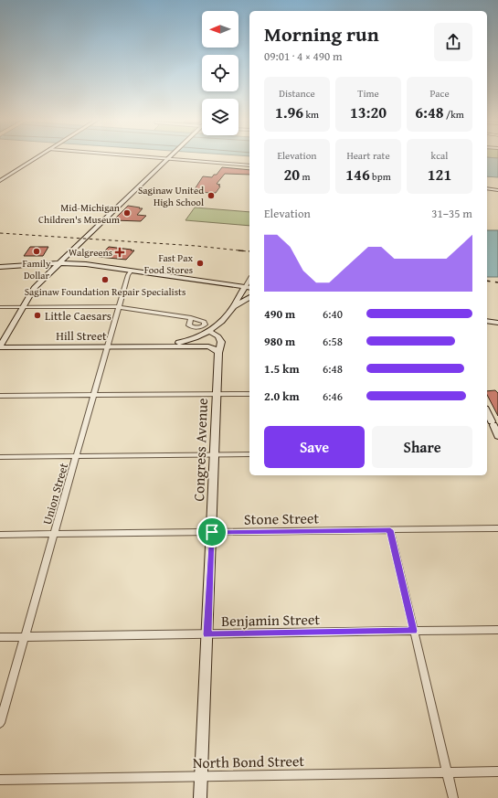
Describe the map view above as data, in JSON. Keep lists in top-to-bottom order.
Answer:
{
  "streets": {
    "main road": ["Hill Street", "Congress Avenue"],
    "street": [
      "Union Street",
      "Stone Street",
      "Benjamin Street",
      "North Bond Street"
    ]
  },
  "crossings": [
    ["Hill Street", "Congress Avenue"],
    ["Hill Street", "Union Street"],
    ["Congress Avenue", "Stone Street"],
    ["Congress Avenue", "Benjamin Street"],
    ["Congress Avenue", "North Bond Street"],
    ["Union Street", "Stone Street"],
    ["Union Street", "Benjamin Street"]
  ],
  "places": {
    "other": [
      "Saginaw United High School",
      "Mid-Michigan Children's Museum",
      "Family Dollar",
      "Fast Pax Food Stores",
      "Saginaw Foundation Repair Specialists",
      "Little Caesars"
    ],
    "health": ["Walgreens"]
  },
  "north": "left",
  "page": {
    "heading": ["Morning run", "09:01 · 4 × 490 m"],
    "stats": [
      ["Distance", "1.96 km"],
      ["Time", "13:20"],
      ["Pace", "6:48 /km"],
      ["Elevation", "20 m"],
      ["Heart rate", "146 bpm"],
      ["kcal", "121"]
    ],
    "chart": ["Elevation", "31–35 m"],
    "list": [
      {
        "name": "490 m",
        "note": "6:40"
      },
      {
        "name": "980 m",
        "note": "6:58"
      },
      {
        "name": "1.5 km",
        "note": "6:48"
      },
      {
        "name": "2.0 km",
        "note": "6:46"
      }
    ],
    "buttons": ["Save", "Share"]
  }
}
